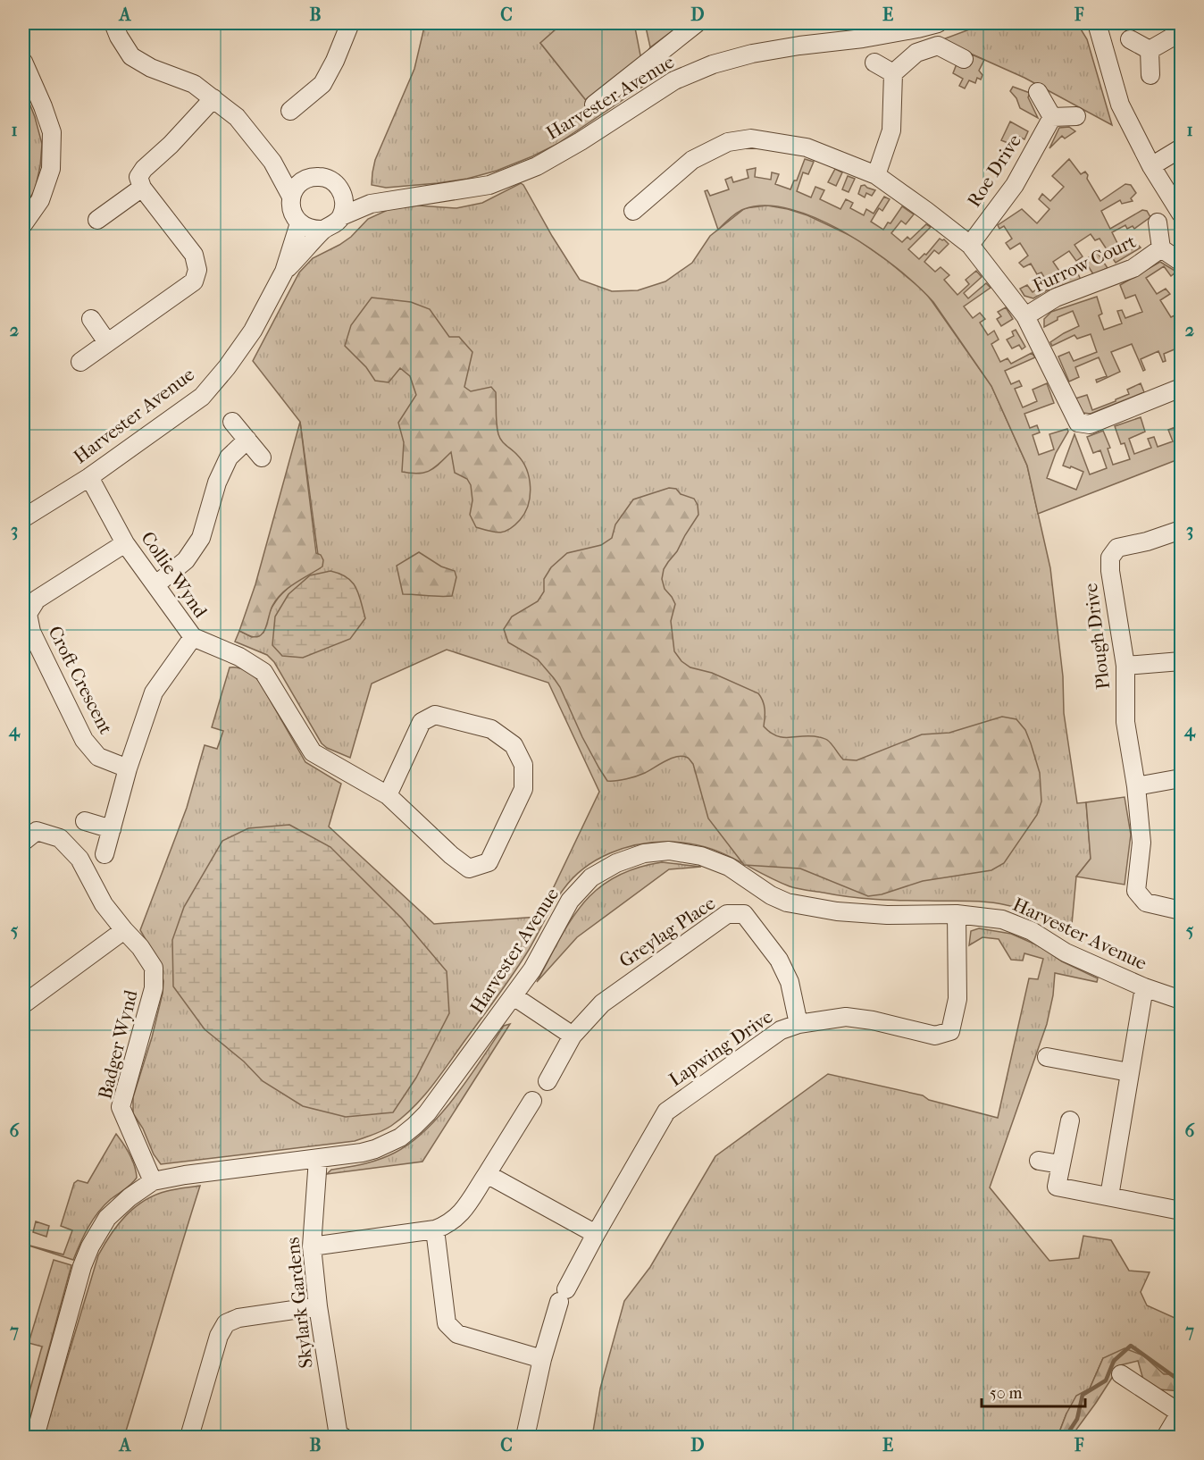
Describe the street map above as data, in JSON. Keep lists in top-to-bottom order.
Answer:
{
  "streets": {
    "street": [
      "Harvester Avenue",
      "Roe Drive",
      "Furrow Court",
      "Collie Wynd",
      "Plough Drive",
      "Croft Crescent",
      "Greylag Place",
      "Badger Wynd",
      "Lapwing Drive",
      "Skylark Gardens"
    ]
  },
  "crossings": [
    ["Harvester Avenue", "Collie Wynd"],
    ["Harvester Avenue", "Badger Wynd"],
    ["Harvester Avenue", "Lapwing Drive"],
    ["Harvester Avenue", "Skylark Gardens"],
    ["Collie Wynd", "Croft Crescent"],
    ["Greylag Place", "Lapwing Drive"]
  ],
  "scale_bar": "50 m",
  "grid": {
    "columns": [
      "A",
      "B",
      "C",
      "D",
      "E",
      "F"
    ],
    "rows": [
      "1",
      "2",
      "3",
      "4",
      "5",
      "6",
      "7"
    ]
  }
}
